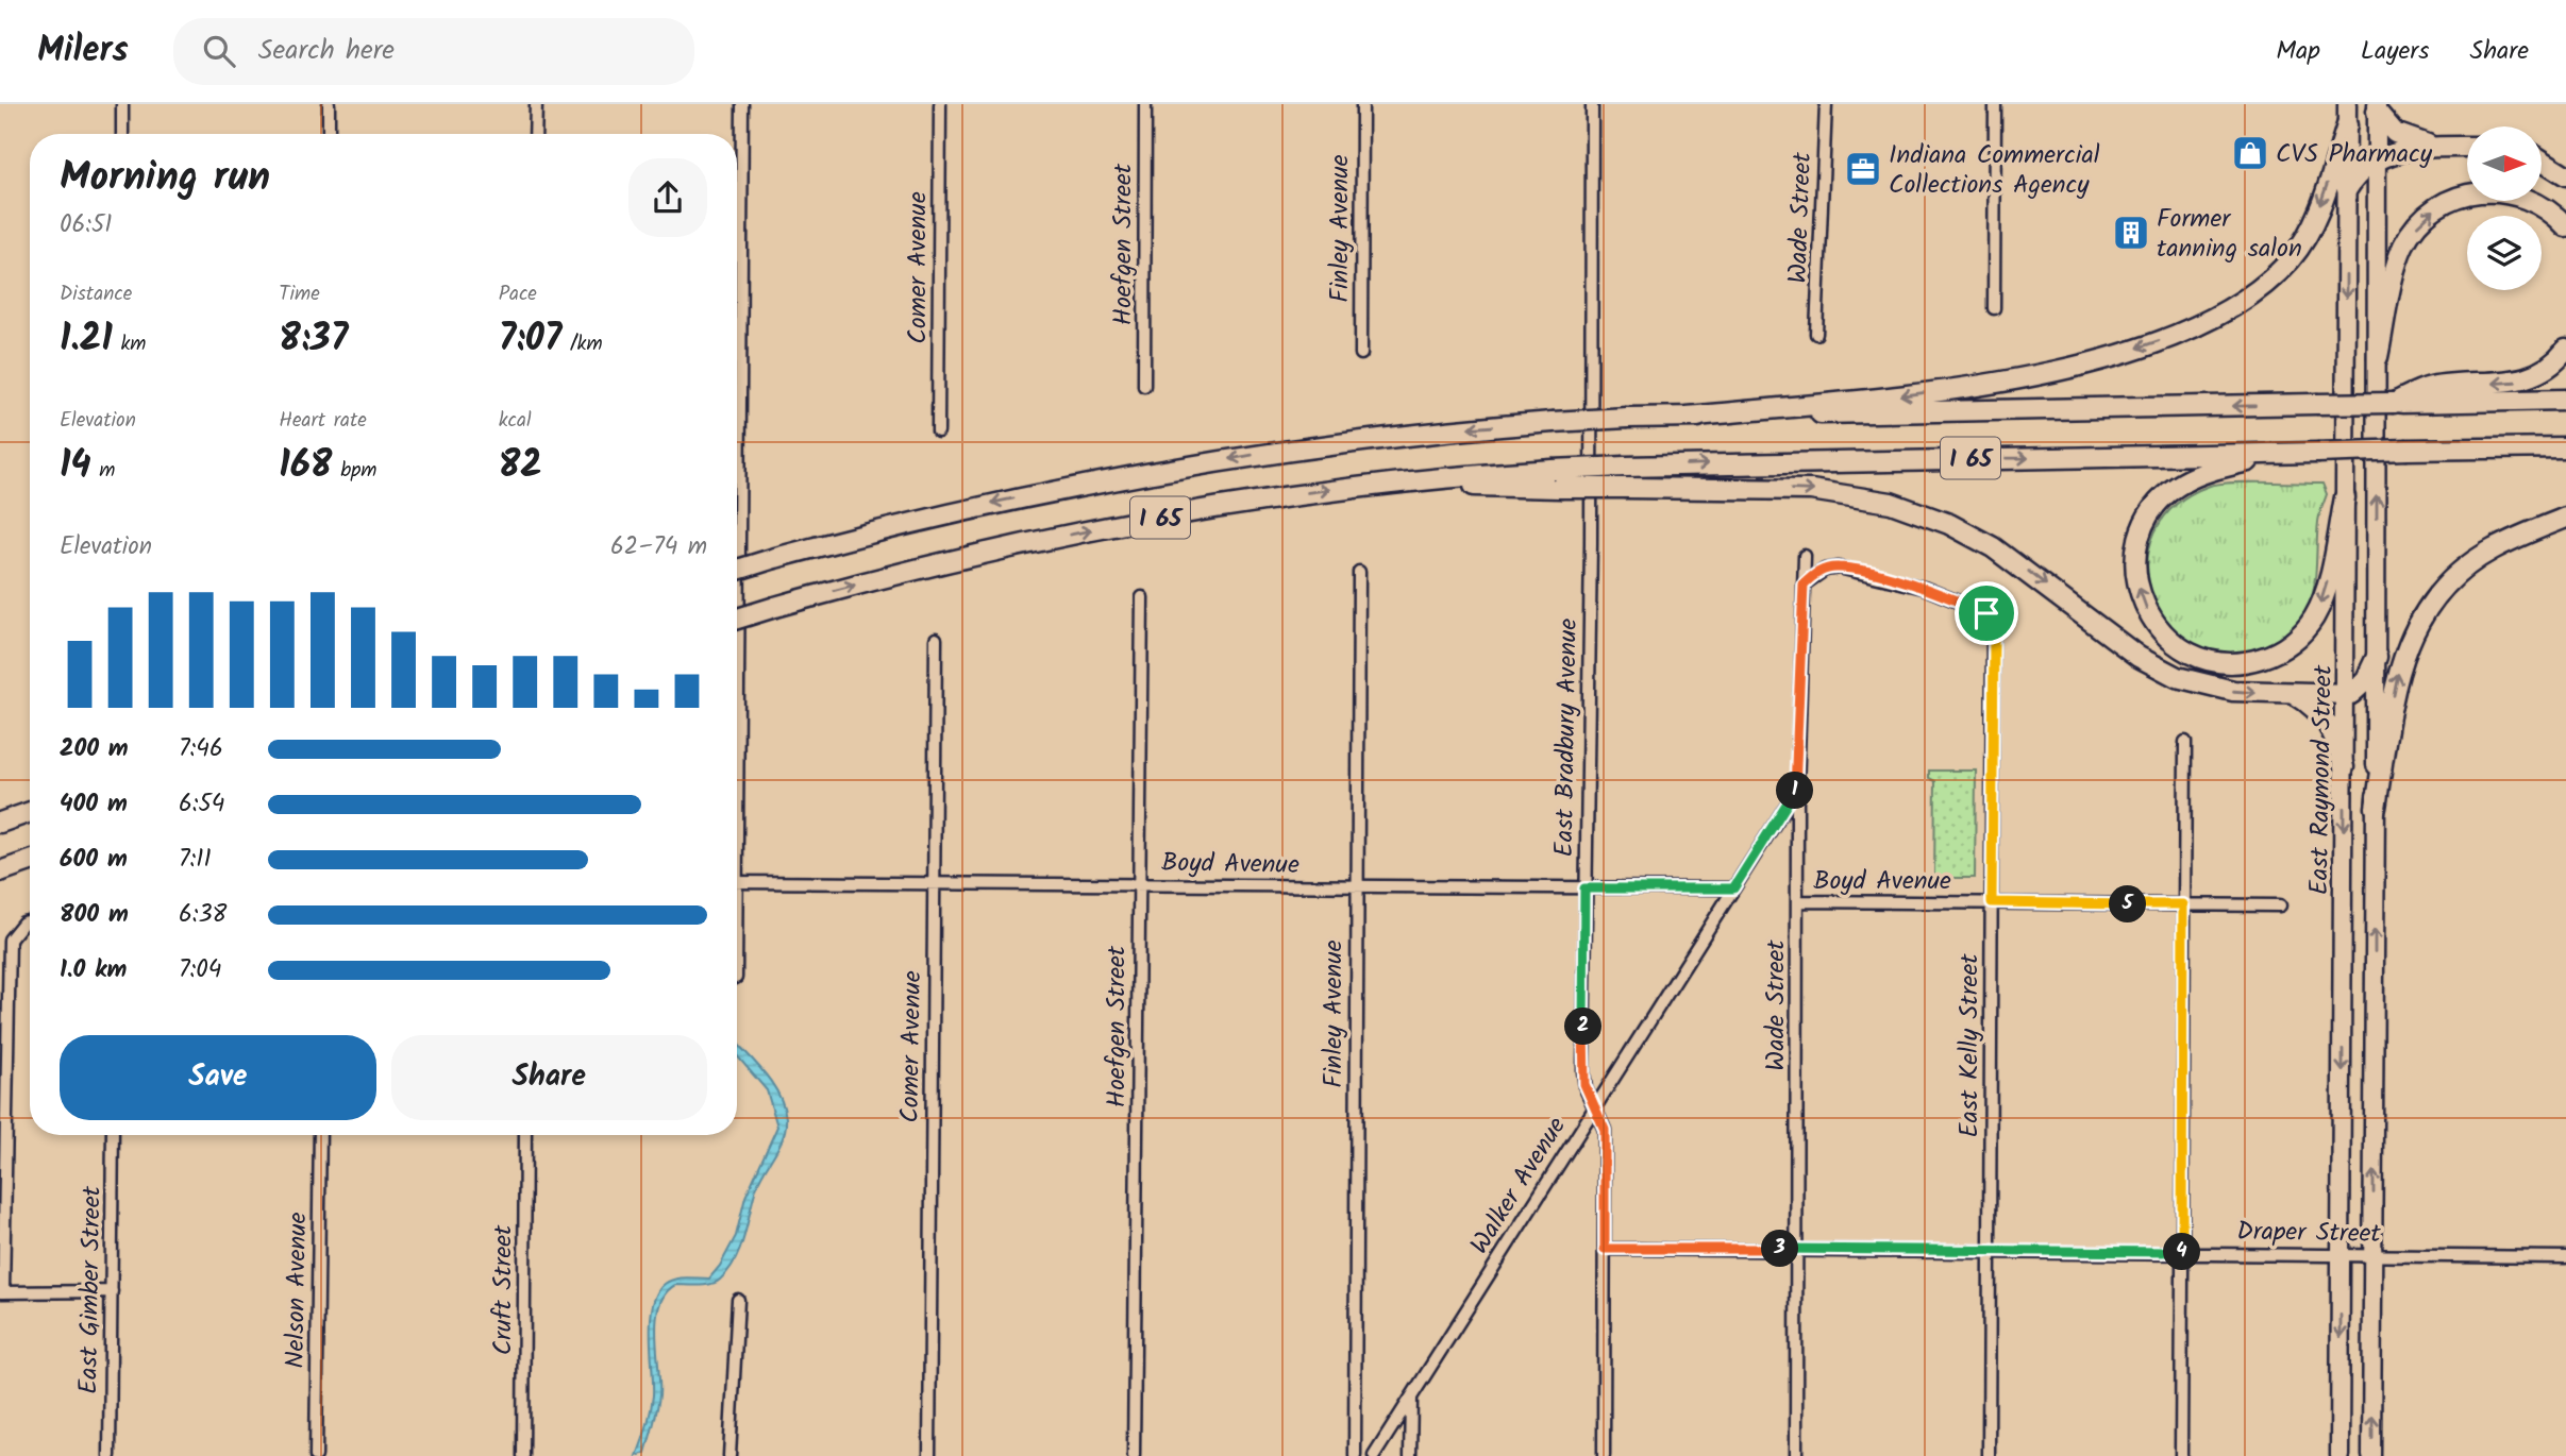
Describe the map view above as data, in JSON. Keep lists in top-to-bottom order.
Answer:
{
  "streets": {
    "highway": ["I 65"],
    "main road": ["East Raymond Street"],
    "street": [
      "Wade Street",
      "Finley Avenue",
      "Hoefgen Street",
      "Comer Avenue",
      "East Bradbury Avenue",
      "Boyd Avenue",
      "East Kelly Street",
      "Walker Avenue",
      "Draper Street",
      "East Gimber Street",
      "Nelson Avenue",
      "Cruft Street"
    ]
  },
  "crossings": [
    ["Wade Street", "Boyd Avenue"],
    ["Wade Street", "East Kelly Street"],
    ["Wade Street", "Walker Avenue"],
    ["Wade Street", "Draper Street"],
    ["Finley Avenue", "Boyd Avenue"],
    ["Hoefgen Street", "Boyd Avenue"],
    ["Comer Avenue", "Boyd Avenue"],
    ["East Bradbury Avenue", "Boyd Avenue"],
    ["East Bradbury Avenue", "Walker Avenue"],
    ["East Bradbury Avenue", "Draper Street"],
    ["East Raymond Street", "Draper Street"],
    ["Boyd Avenue", "East Kelly Street"],
    ["Boyd Avenue", "Walker Avenue"],
    ["East Kelly Street", "Draper Street"]
  ],
  "places": {
    "shop": ["CVS Pharmacy"],
    "office": ["Indiana Commercial Collections Agency"],
    "building": ["Former tanning salon"]
  },
  "north": "right",
  "page": {
    "header": "Milers",
    "search": "Search here",
    "nav": ["Map", "Layers", "Share"],
    "heading": ["Morning run", "06:51"],
    "stats": [
      ["Distance", "1.21 km"],
      ["Time", "8:37"],
      ["Pace", "7:07 /km"],
      ["Elevation", "14 m"],
      ["Heart rate", "168 bpm"],
      ["kcal", "82"]
    ],
    "chart": ["Elevation", "62–74 m"],
    "list": [
      {
        "name": "200 m",
        "note": "7:46"
      },
      {
        "name": "400 m",
        "note": "6:54"
      },
      {
        "name": "600 m",
        "note": "7:11"
      },
      {
        "name": "800 m",
        "note": "6:38"
      },
      {
        "name": "1.0 km",
        "note": "7:04"
      }
    ],
    "pins": [
      "1",
      "5",
      "2",
      "3",
      "4"
    ],
    "buttons": ["Save", "Share"]
  }
}
